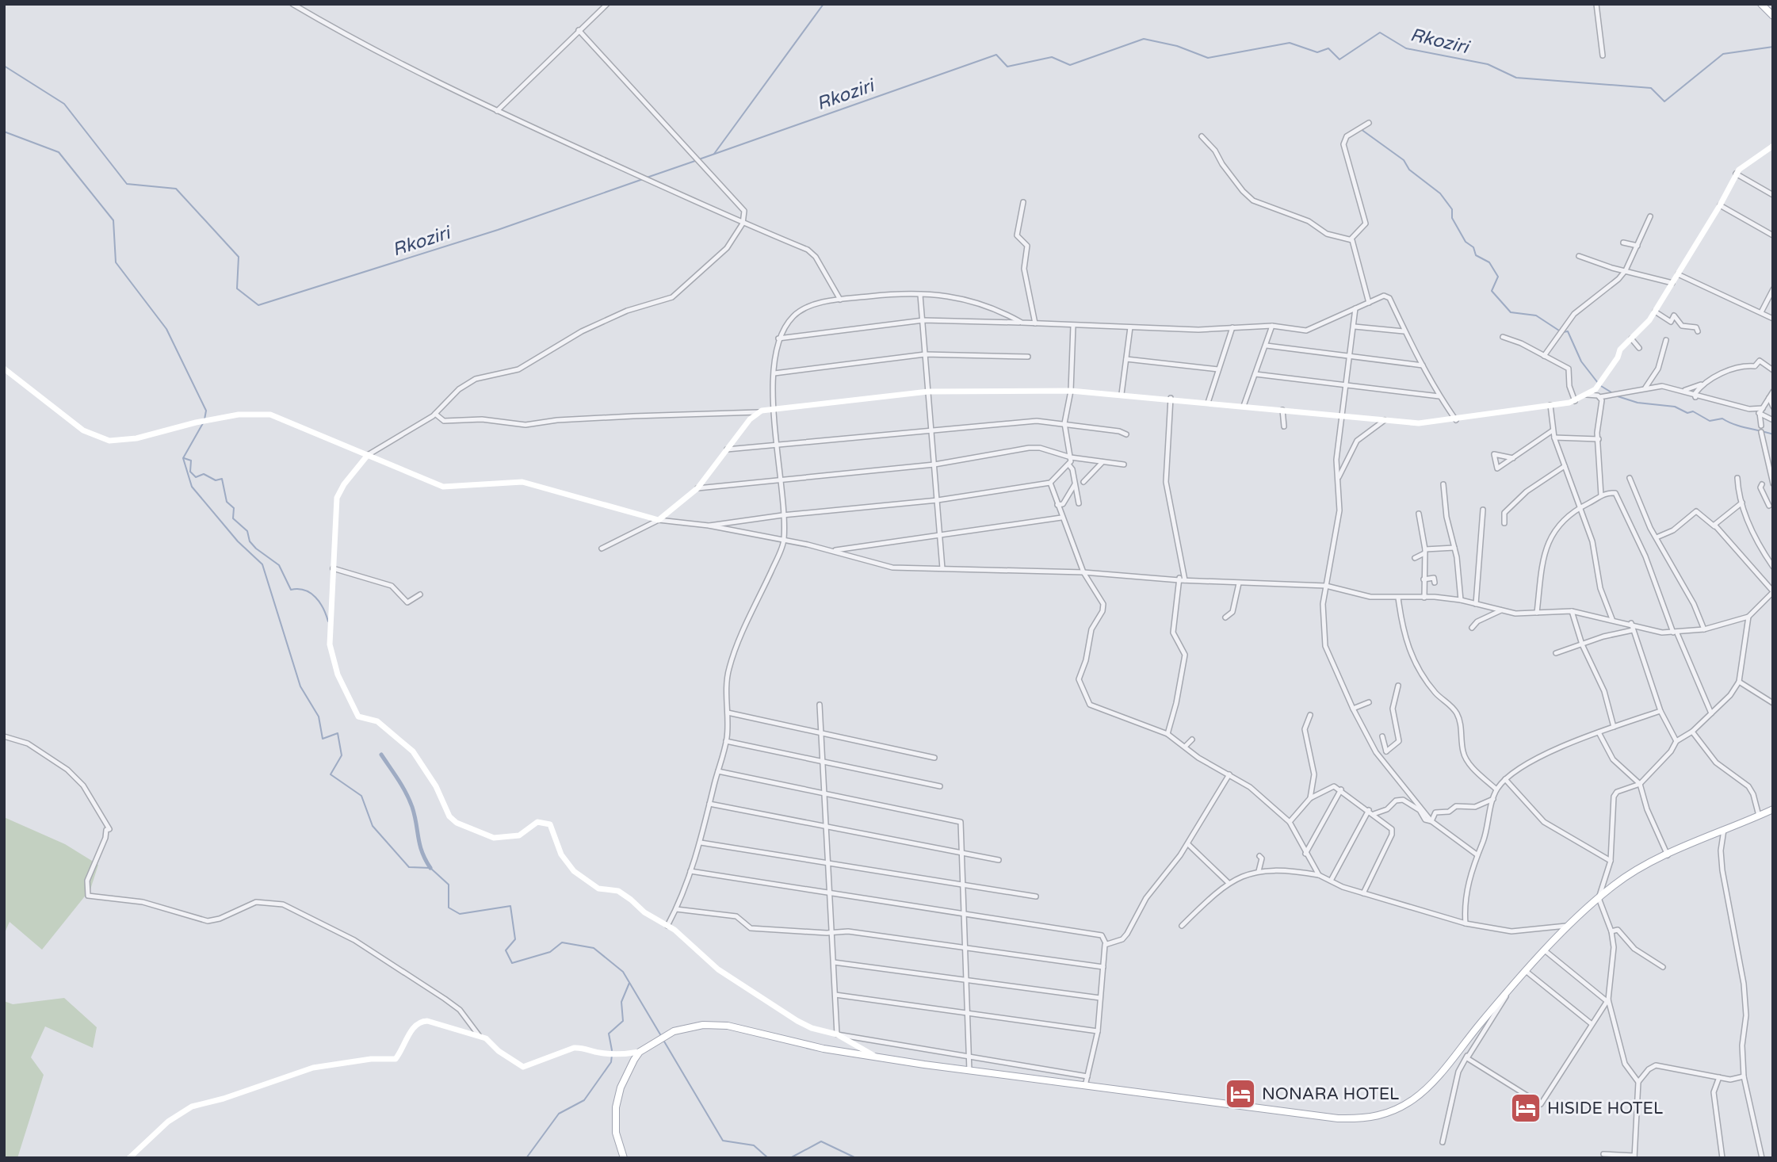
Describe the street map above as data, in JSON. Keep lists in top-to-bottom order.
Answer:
{
  "water": ["Rkoziri"],
  "places": {
    "hotel": ["NONARA HOTEL", "HISIDE HOTEL"]
  }
}
